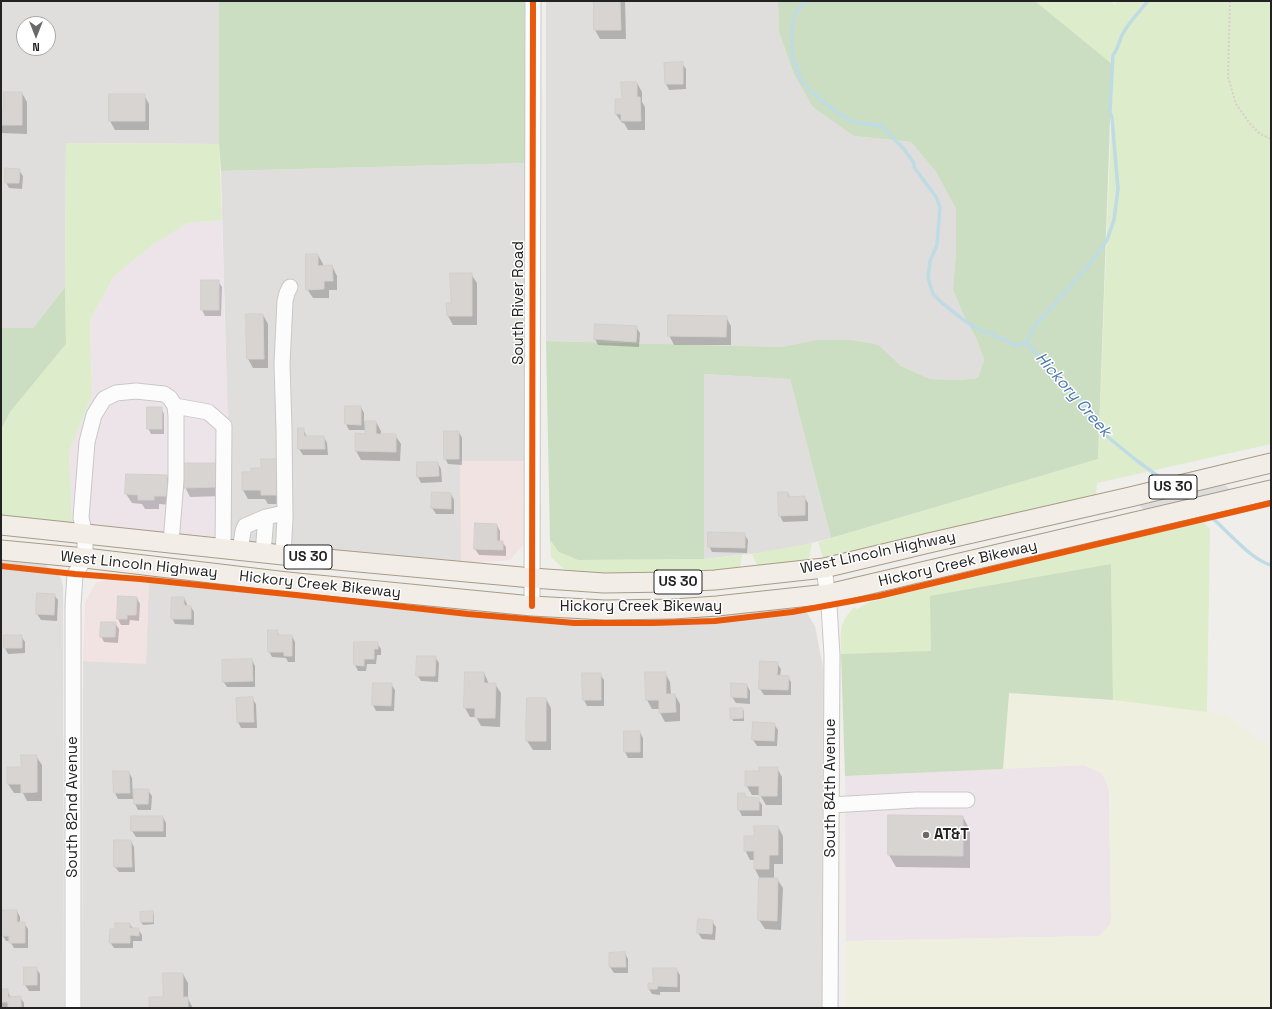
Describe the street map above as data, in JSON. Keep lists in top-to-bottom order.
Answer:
{
  "streets": {
    "main road": ["US 30", "West Lincoln Highway"],
    "street": ["South River Road", "South 84th Avenue", "South 82nd Avenue"],
    "cycle path": ["Hickory Creek Bikeway"]
  },
  "crossings": [
    ["South River Road", "West Lincoln Highway"],
    ["West Lincoln Highway", "South 84th Avenue"],
    ["West Lincoln Highway", "South 82nd Avenue"]
  ],
  "water": ["Hickory Creek"],
  "places": ["AT&T"],
  "north": "bottom"
}
